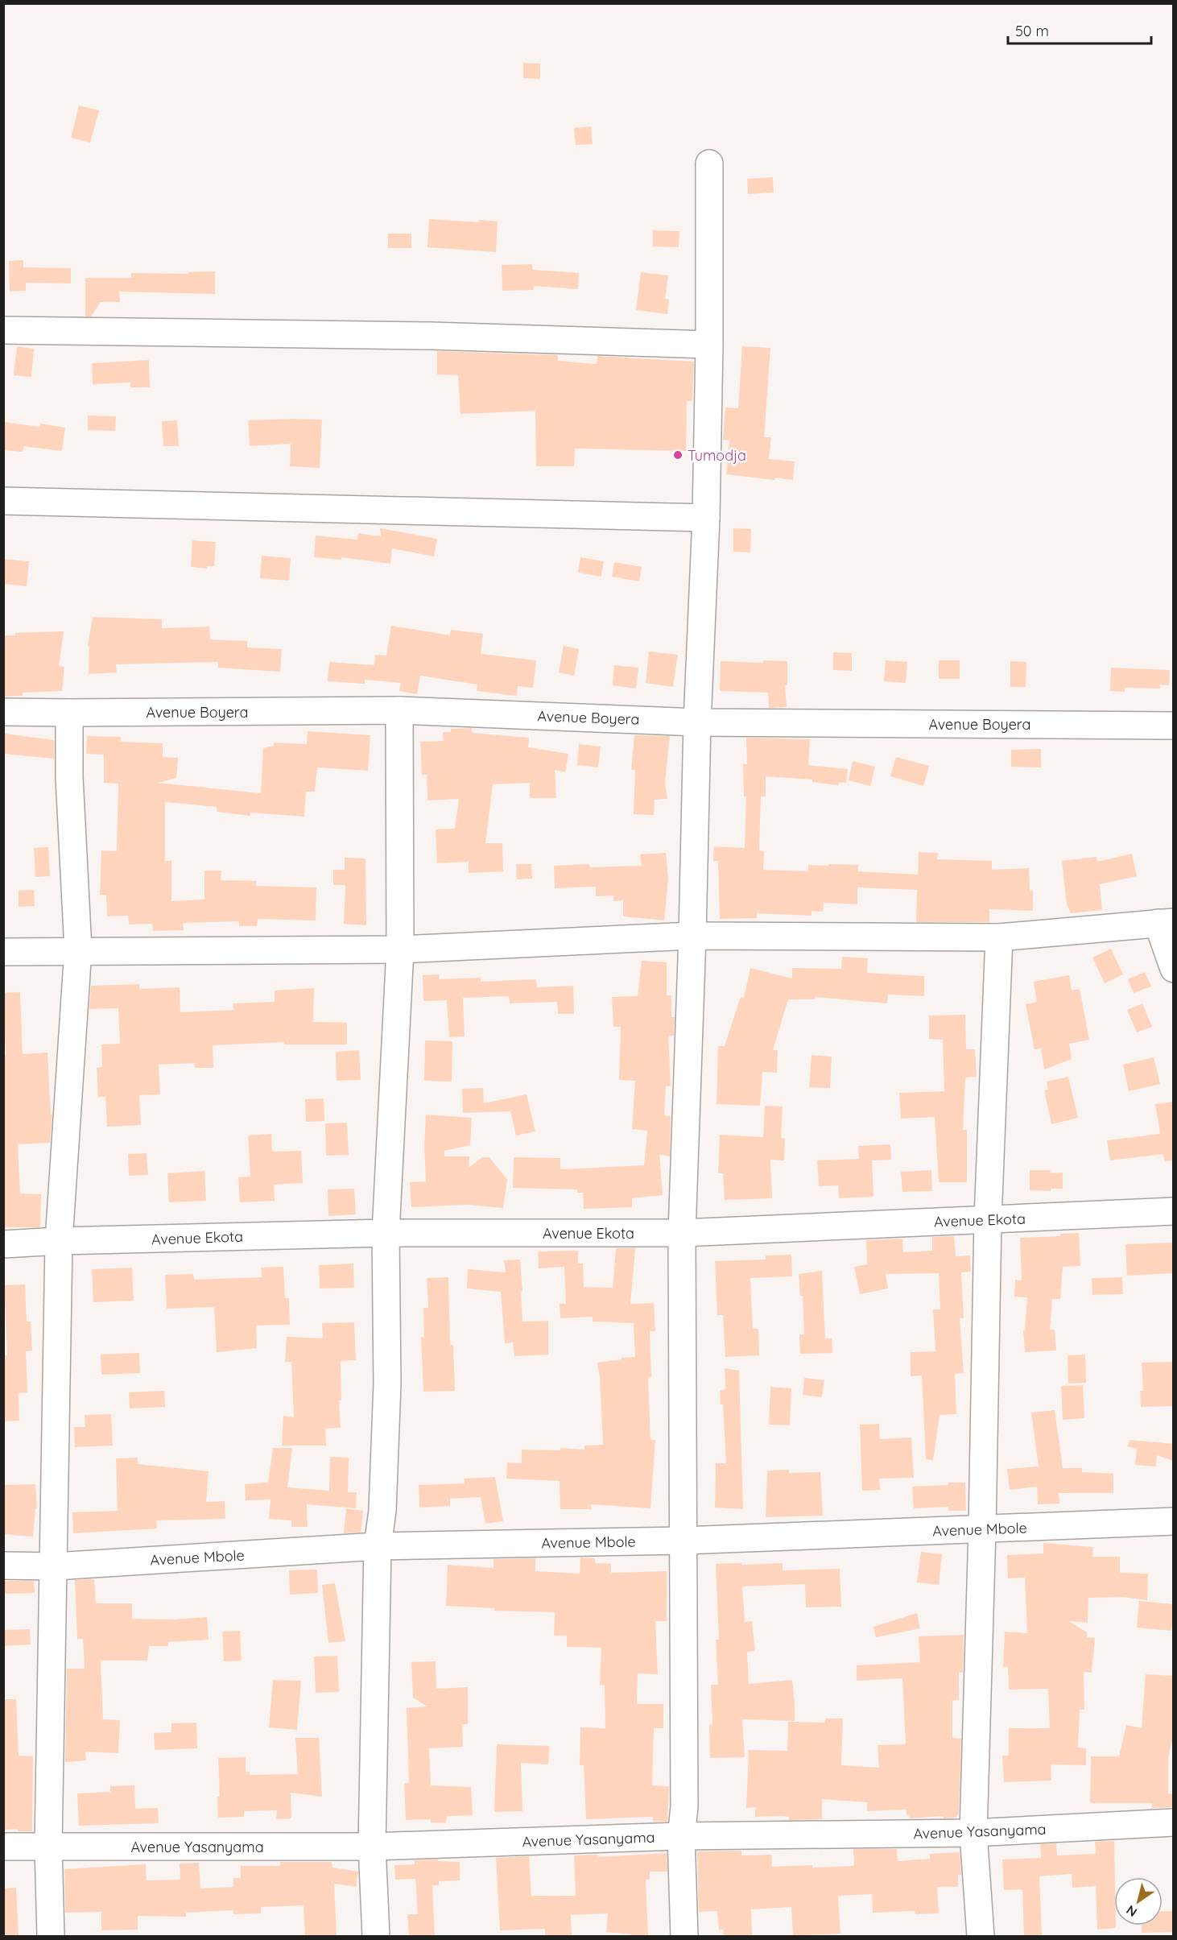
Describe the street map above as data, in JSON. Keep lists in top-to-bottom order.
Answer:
{
  "streets": {
    "street": [
      "Avenue Boyera",
      "Avenue Ekota",
      "Avenue Mbole",
      "Avenue Yasanyama"
    ]
  },
  "places": ["Tumodja"],
  "scale_bar": "50 m",
  "north": "bottom left"
}
